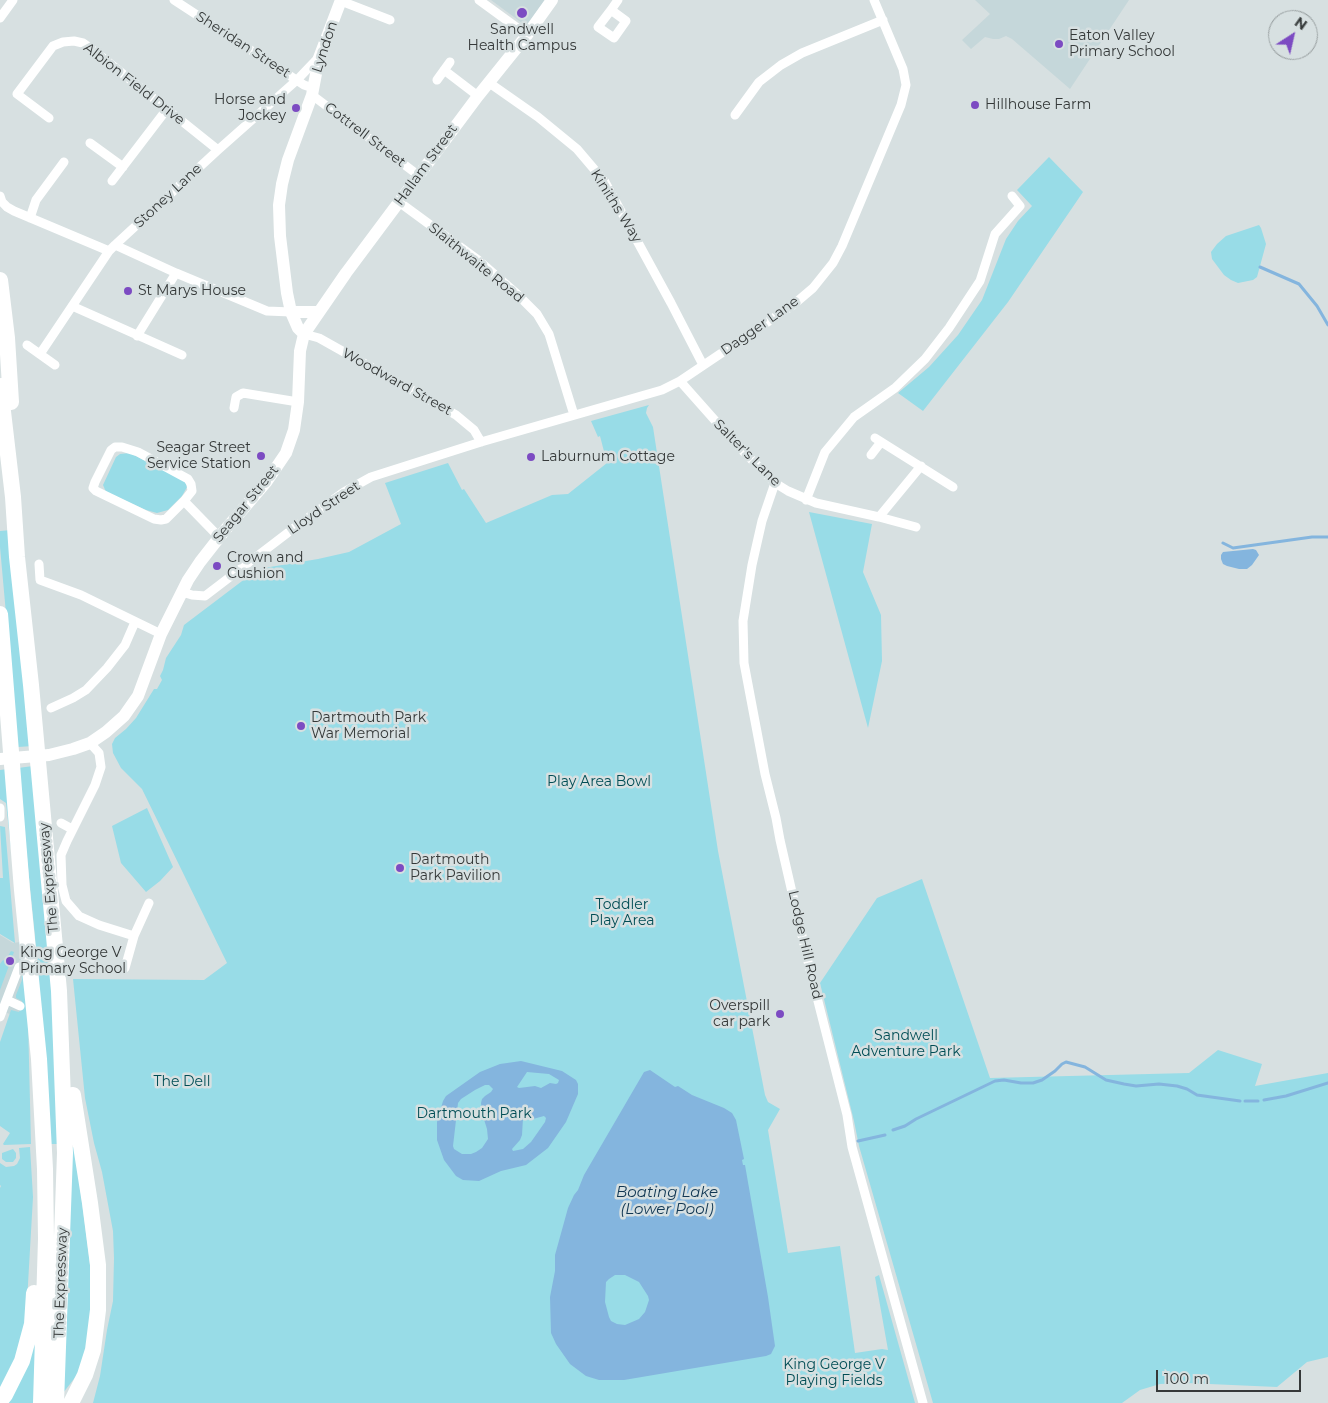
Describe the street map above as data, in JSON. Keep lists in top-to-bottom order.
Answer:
{
  "streets": {
    "highway": ["The Expressway"],
    "street": [
      "Sheridan Street",
      "Lyndon",
      "Albion Field Drive",
      "Cottrell Street",
      "Hallam Street",
      "Stoney Lane",
      "Kiniths Way",
      "Slaithwaite Road",
      "Dagger Lane",
      "Woodward Street",
      "Salter's Lane",
      "Seagar Street",
      "Lloyd Street",
      "Lodge Hill Road"
    ]
  },
  "crossings": [
    ["Sheridan Street", "Lyndon"],
    ["Sheridan Street", "Cottrell Street"],
    ["Sheridan Street", "Stoney Lane"],
    ["Lyndon", "Cottrell Street"],
    ["Lyndon", "Hallam Street"],
    ["Lyndon", "Stoney Lane"],
    ["Lyndon", "Woodward Street"],
    ["Lyndon", "Seagar Street"],
    ["Albion Field Drive", "Stoney Lane"],
    ["Cottrell Street", "Hallam Street"],
    ["Hallam Street", "Kiniths Way"],
    ["Hallam Street", "Slaithwaite Road"],
    ["Hallam Street", "Woodward Street"],
    ["Hallam Street", "Seagar Street"],
    ["Kiniths Way", "Dagger Lane"],
    ["Slaithwaite Road", "Dagger Lane"],
    ["Dagger Lane", "Woodward Street"],
    ["Dagger Lane", "Salter's Lane"],
    ["Dagger Lane", "Lloyd Street"],
    ["Woodward Street", "Seagar Street"],
    ["Woodward Street", "Lloyd Street"],
    ["Salter's Lane", "Lodge Hill Road"],
    ["Seagar Street", "Lloyd Street"]
  ],
  "water": ["Boating Lake (Lower Pool)"],
  "parks": [
    "Play Area Bowl",
    "Toddler Play Area",
    "Sandwell Adventure Park",
    "The Dell",
    "Dartmouth Park",
    "King George V Playing Fields"
  ],
  "places": [
    "Sandwell Health Campus",
    "Eaton Valley Primary School",
    "Hillhouse Farm",
    "Horse and Jockey",
    "St Marys House",
    "Seagar Street Service Station",
    "Laburnum Cottage",
    "Crown and Cushion",
    "Dartmouth Park War Memorial",
    "Dartmouth Park Pavilion",
    "King George V Primary School",
    "Overspill car park"
  ],
  "scale_bar": "100 m",
  "north": "top right"
}
